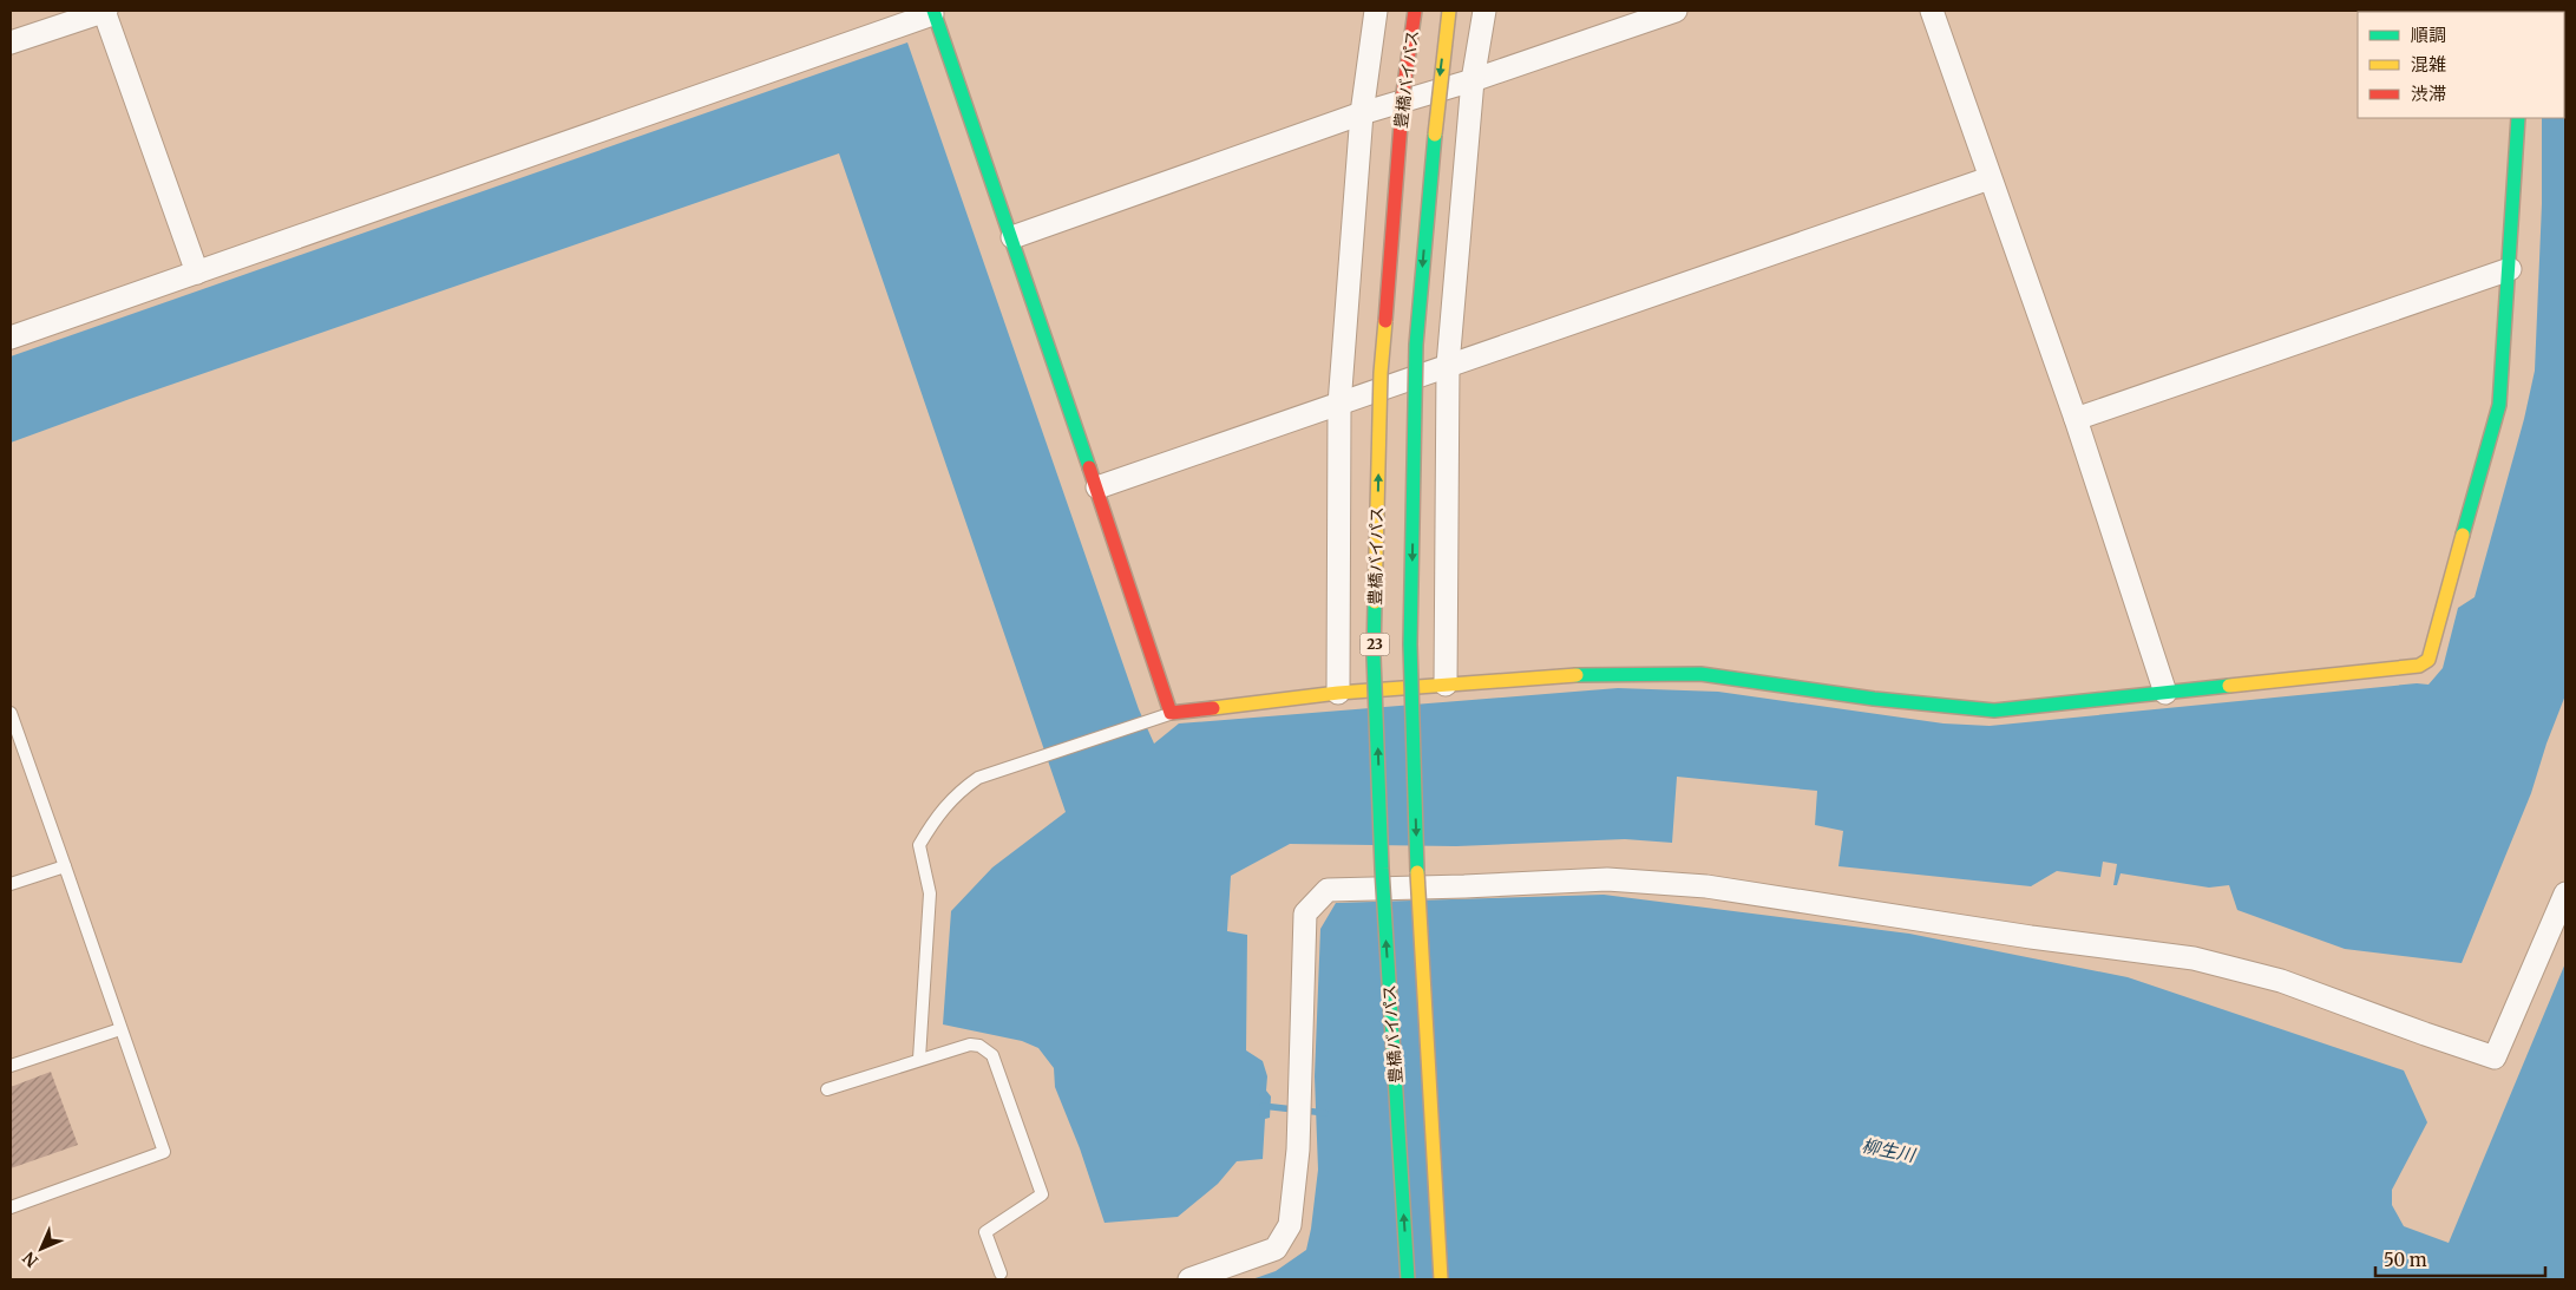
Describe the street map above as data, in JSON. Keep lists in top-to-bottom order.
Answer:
{
  "streets": {
    "main road": ["豊橋バイパス", "23"]
  },
  "water": ["柳生川"],
  "legend": ["順調", "混雑", "渋滞"],
  "scale_bar": "50 m",
  "north": "bottom left"
}
